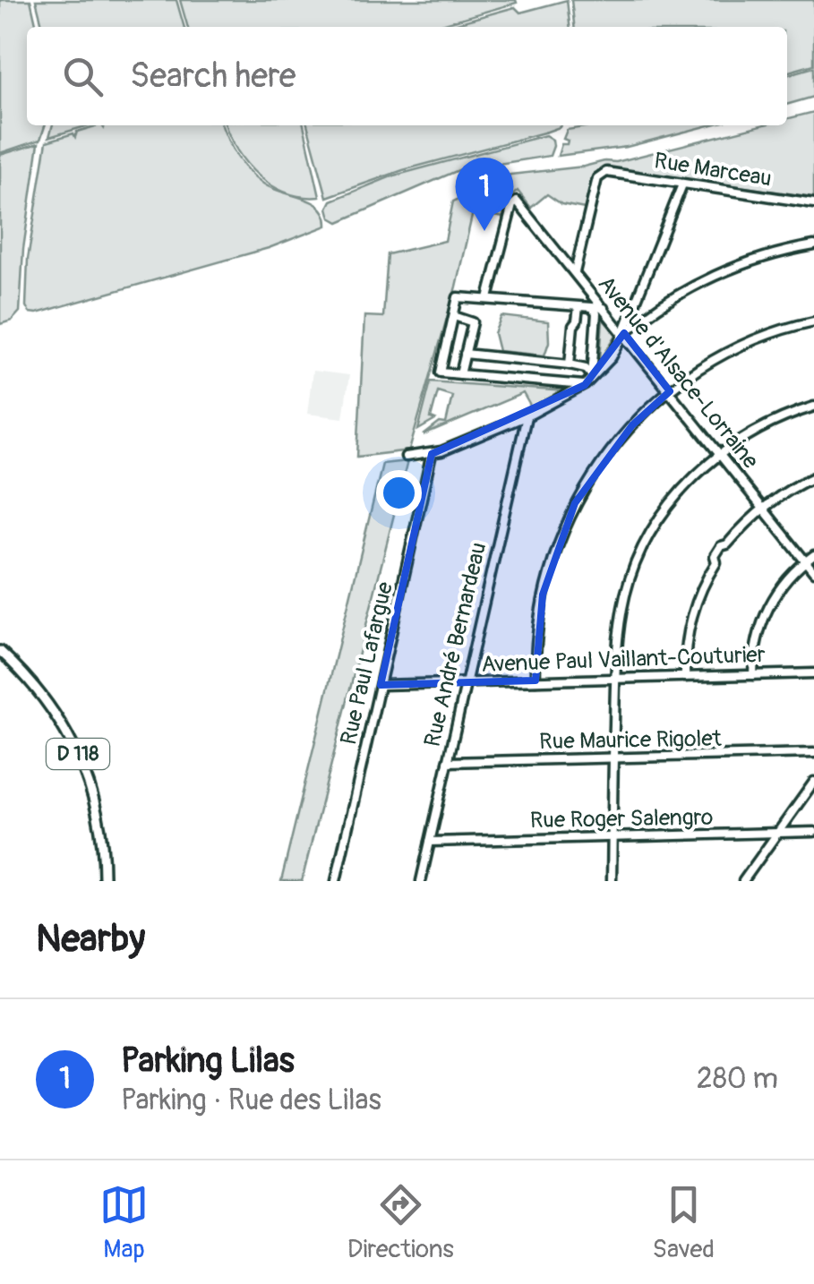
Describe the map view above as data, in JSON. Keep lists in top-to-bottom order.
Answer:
{
  "streets": {
    "main road": ["D 118"],
    "street": [
      "Rue Marceau",
      "Avenue d'Alsace-Lorraine",
      "Rue André Bernardeau",
      "Avenue Paul Vaillant-Couturier",
      "Rue Paul Lafargue",
      "Rue Maurice Rigolet",
      "Rue Roger Salengro"
    ]
  },
  "crossings": [
    ["Rue Marceau", "Avenue d'Alsace-Lorraine"],
    ["Rue André Bernardeau", "Avenue Paul Vaillant-Couturier"],
    ["Rue André Bernardeau", "Rue Maurice Rigolet"],
    ["Rue André Bernardeau", "Rue Roger Salengro"],
    ["Avenue Paul Vaillant-Couturier", "Rue Paul Lafargue"]
  ],
  "page": {
    "search": "Search here",
    "pins": "1",
    "heading": "Nearby",
    "list": [
      {
        "mark": "1",
        "name": "Parking Lilas",
        "note": "Parking · Rue des Lilas",
        "value": "280 m"
      }
    ],
    "nav": ["Map", "Directions", "Saved"]
  }
}
